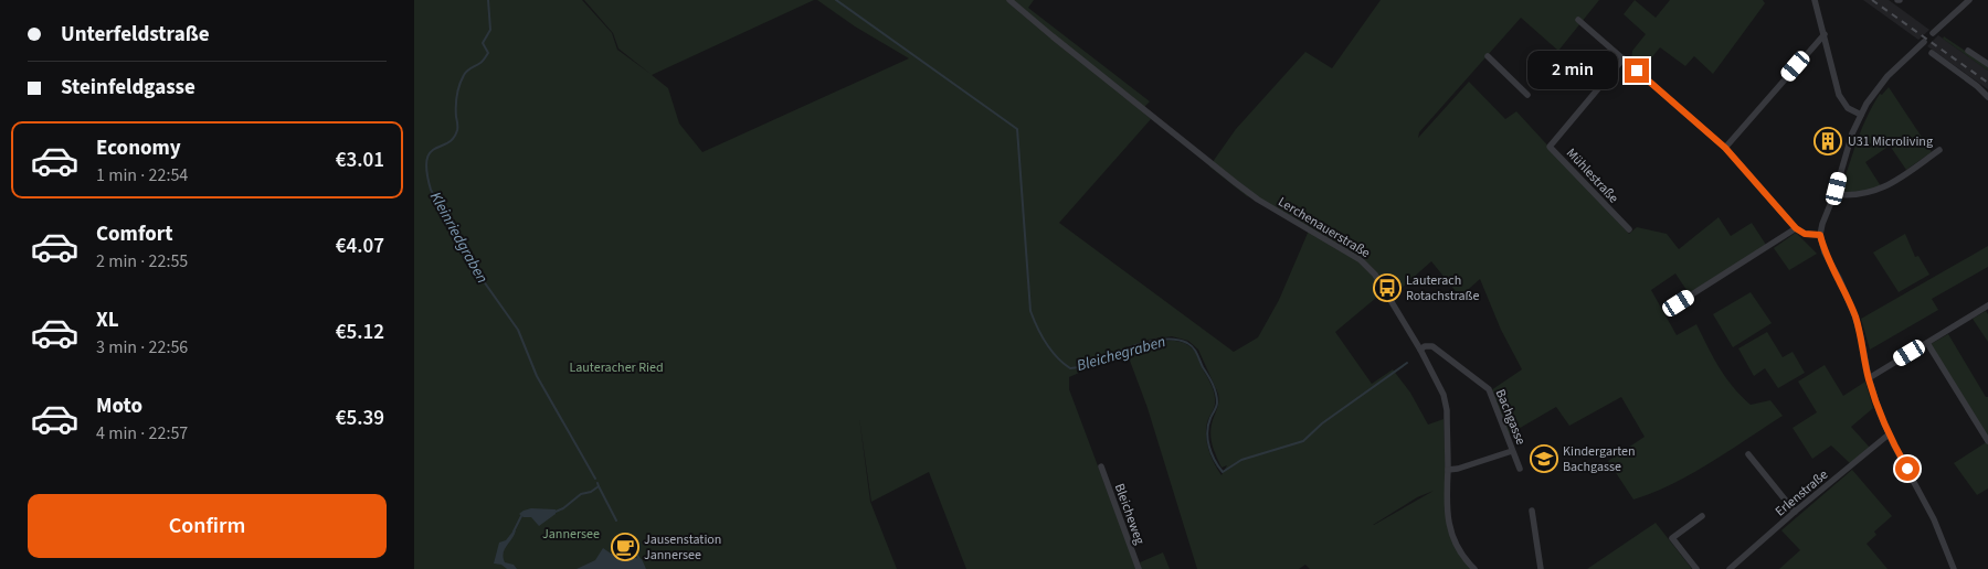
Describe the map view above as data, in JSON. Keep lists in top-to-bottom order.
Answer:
{
  "streets": {
    "street": [
      "Mühlestraße",
      "Lerchenauerstraße",
      "Bachgasse",
      "Erlenstraße",
      "Bleicheweg"
    ]
  },
  "crossings": [
    ["Lerchenauerstraße", "Bachgasse"]
  ],
  "water": ["Kleinriedgraben", "Bleichegraben"],
  "parks": ["Lauteracher Ried", "Jannersee"],
  "places": {
    "building": ["U31 Microliving"],
    "bus stop": ["Lauterach Rotachstraße"],
    "school or university": ["Kindergarten Bachgasse"],
    "cafe": ["Jausenstation Jannersee"]
  },
  "page": {
    "banner": ["Unterfeldstraße", "Steinfeldgasse"],
    "bubble": "2 min",
    "list": [
      {
        "name": "Economy",
        "note": "1 min · 22:54",
        "value": "€3.01"
      },
      {
        "name": "Comfort",
        "note": "2 min · 22:55",
        "value": "€4.07"
      },
      {
        "name": "XL",
        "note": "3 min · 22:56",
        "value": "€5.12"
      },
      {
        "name": "Moto",
        "note": "4 min · 22:57",
        "value": "€5.39"
      }
    ],
    "buttons": "Confirm"
  }
}
